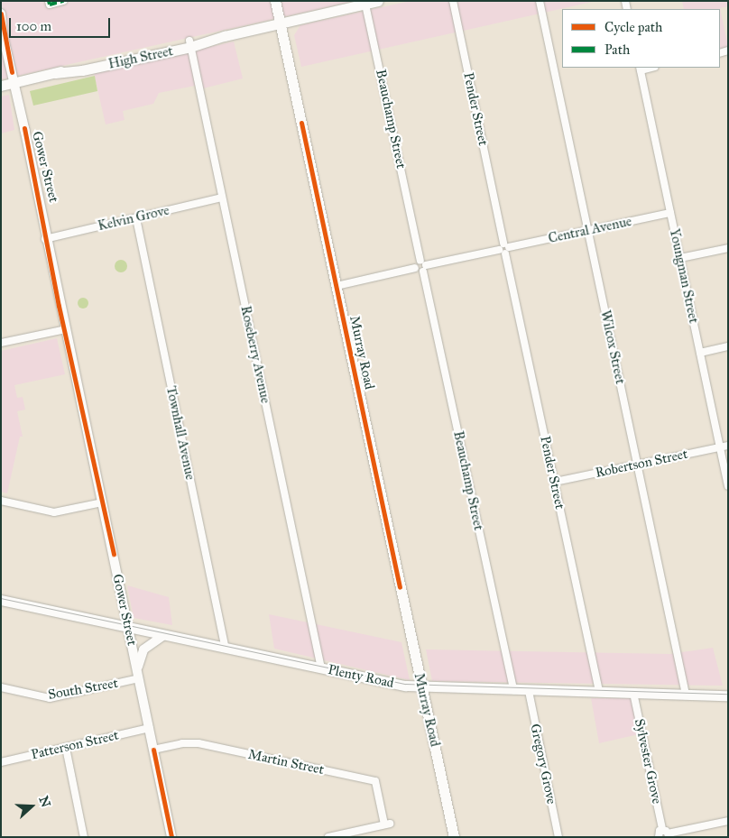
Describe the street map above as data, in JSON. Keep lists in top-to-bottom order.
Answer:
{
  "streets": {
    "main road": ["High Street", "Murray Road", "Plenty Road"],
    "street": [
      "Pender Street",
      "Beauchamp Street",
      "Gower Street",
      "Kelvin Grove",
      "Central Avenue",
      "Youngman Street",
      "Wilcox Street",
      "Roseberry Avenue",
      "Townhall Avenue",
      "Robertson Street",
      "South Street",
      "Patterson Street",
      "Sylvester Grove",
      "Martin Street",
      "Gregory Grove"
    ]
  },
  "crossings": [
    ["High Street", "Beauchamp Street"],
    ["High Street", "Gower Street"],
    ["High Street", "Murray Road"],
    ["High Street", "Roseberry Avenue"],
    ["Pender Street", "Central Avenue"],
    ["Pender Street", "Robertson Street"],
    ["Pender Street", "Plenty Road"],
    ["Beauchamp Street", "Central Avenue"],
    ["Beauchamp Street", "Plenty Road"],
    ["Gower Street", "Kelvin Grove"],
    ["Gower Street", "Plenty Road"],
    ["Gower Street", "South Street"],
    ["Gower Street", "Patterson Street"],
    ["Gower Street", "Martin Street"],
    ["Kelvin Grove", "Roseberry Avenue"],
    ["Kelvin Grove", "Townhall Avenue"],
    ["Central Avenue", "Youngman Street"],
    ["Central Avenue", "Wilcox Street"],
    ["Youngman Street", "Robertson Street"],
    ["Wilcox Street", "Robertson Street"],
    ["Wilcox Street", "Plenty Road"],
    ["Murray Road", "Plenty Road"],
    ["Roseberry Avenue", "Plenty Road"],
    ["Townhall Avenue", "Plenty Road"],
    ["Plenty Road", "Sylvester Grove"],
    ["Plenty Road", "Gregory Grove"]
  ],
  "legend": ["Cycle path", "Path"],
  "scale_bar": "100 m",
  "north": "right"
}
